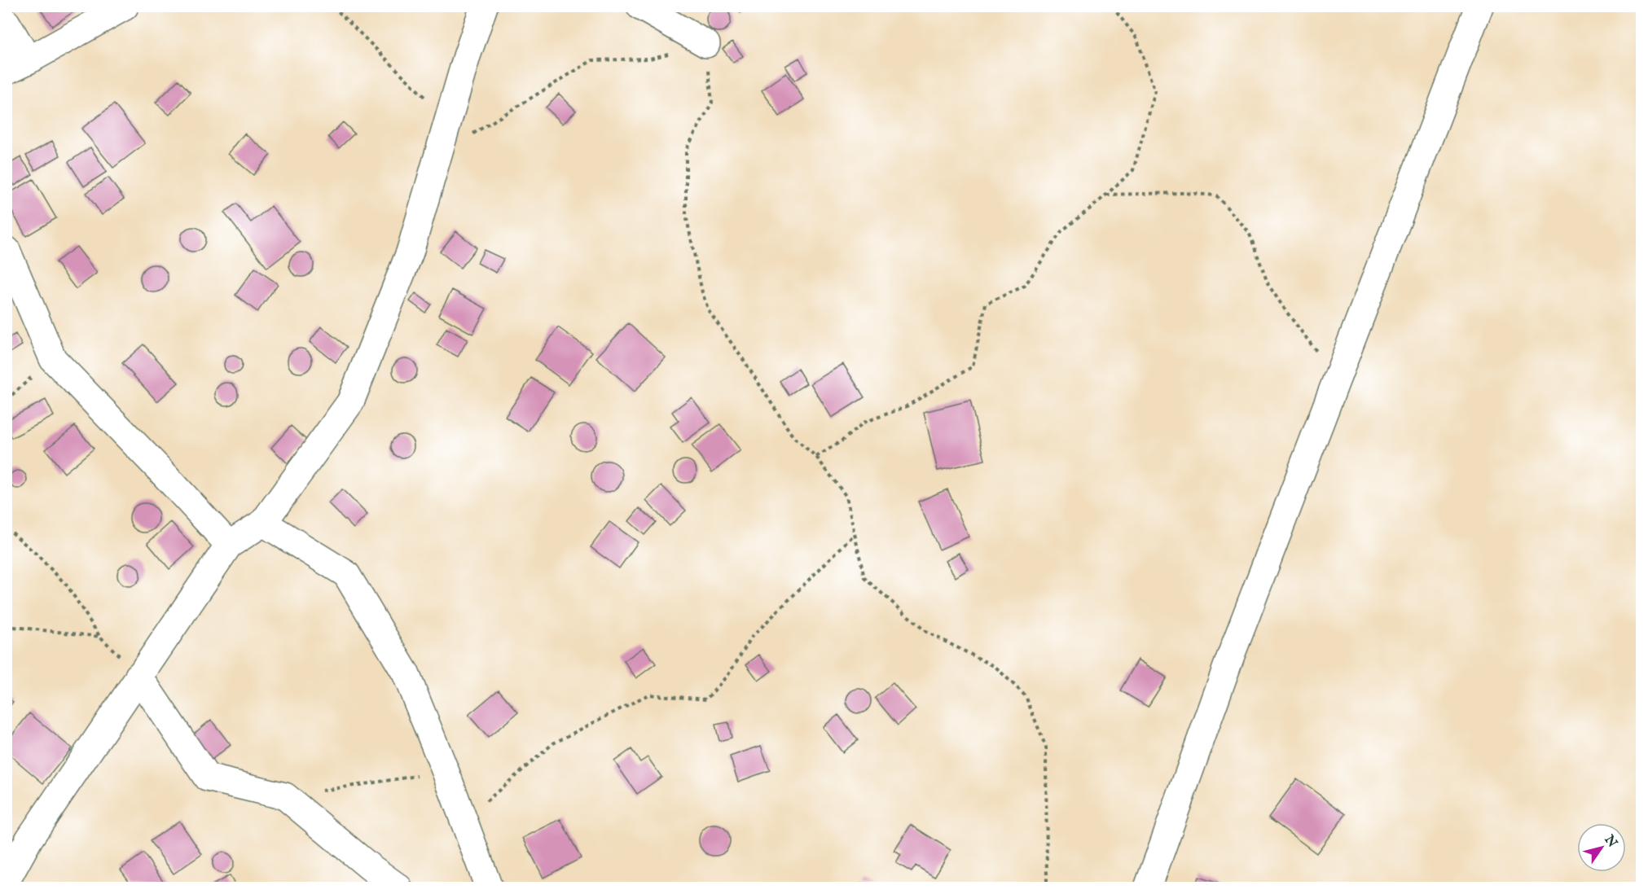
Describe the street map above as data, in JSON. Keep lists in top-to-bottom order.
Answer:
{
  "north": "top right"
}
